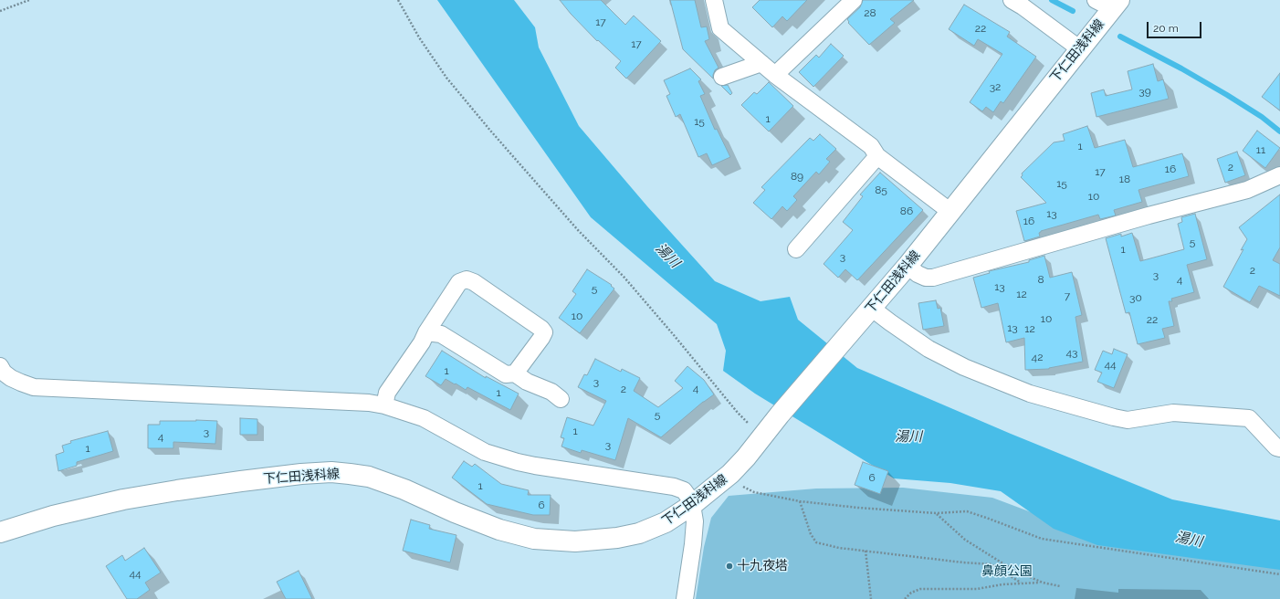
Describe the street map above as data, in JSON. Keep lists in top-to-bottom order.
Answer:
{
  "streets": {
    "main road": ["下仁田浅科線"]
  },
  "water": ["湯川"],
  "parks": ["鼻顔公園"],
  "places": ["十九夜塔"],
  "house_numbers": [
    "28",
    "17",
    "22",
    "17",
    "32",
    "39",
    "1",
    "15",
    "1",
    "11",
    "2",
    "16",
    "17",
    "89",
    "18",
    "15",
    "85",
    "10",
    "86",
    "13",
    "16",
    "5",
    "1",
    "3",
    "2",
    "3",
    "8",
    "4",
    "13",
    "5",
    "12",
    "7",
    "30",
    "10",
    "10",
    "22",
    "13",
    "12",
    "43",
    "42",
    "44",
    "1",
    "3",
    "4",
    "2",
    "1",
    "5",
    "1",
    "3",
    "4",
    "3",
    "1",
    "6",
    "1",
    "6",
    "44"
  ],
  "scale_bar": "20 m"
}
